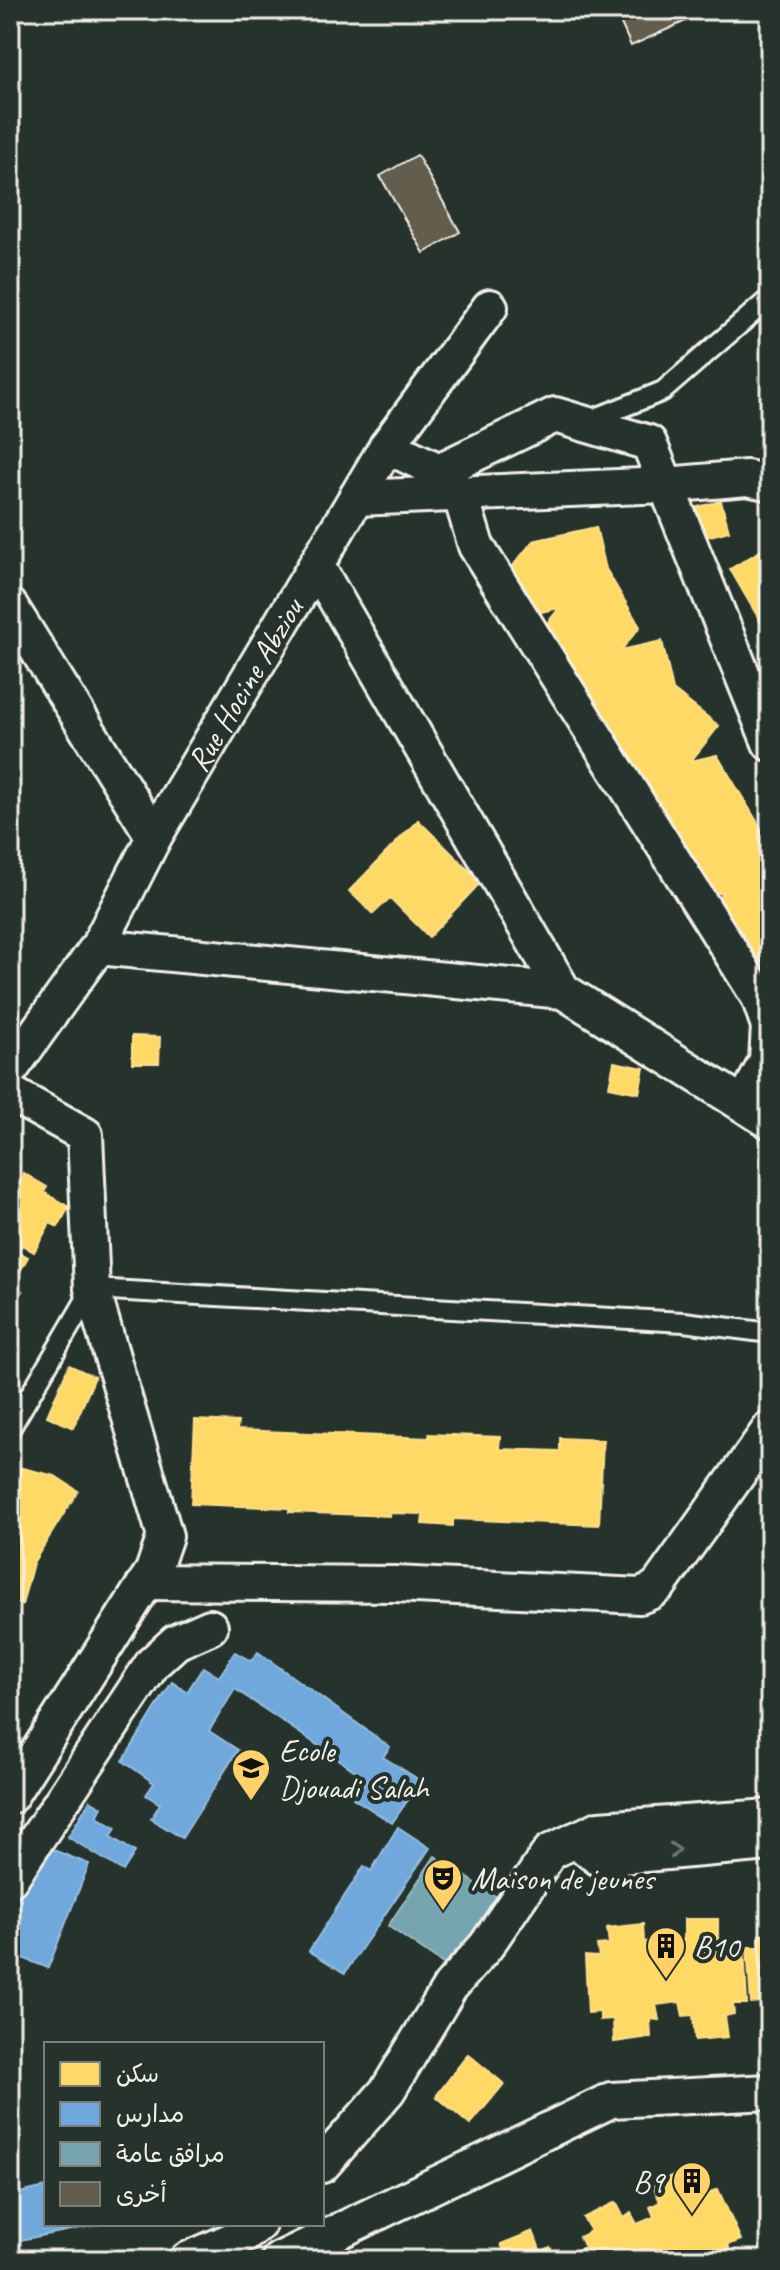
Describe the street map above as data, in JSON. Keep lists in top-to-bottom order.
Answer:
{
  "streets": {
    "street": ["Rue Hocine Abziou"]
  },
  "places": {
    "school or university": ["Ecole Djouadi Salah"],
    "theatre": ["Maison de jeunes"],
    "building": ["B10", "B9"]
  },
  "legend": [
    "سكن",
    "مدارس",
    "مرافق عامة",
    "أخرى"
  ]
}
